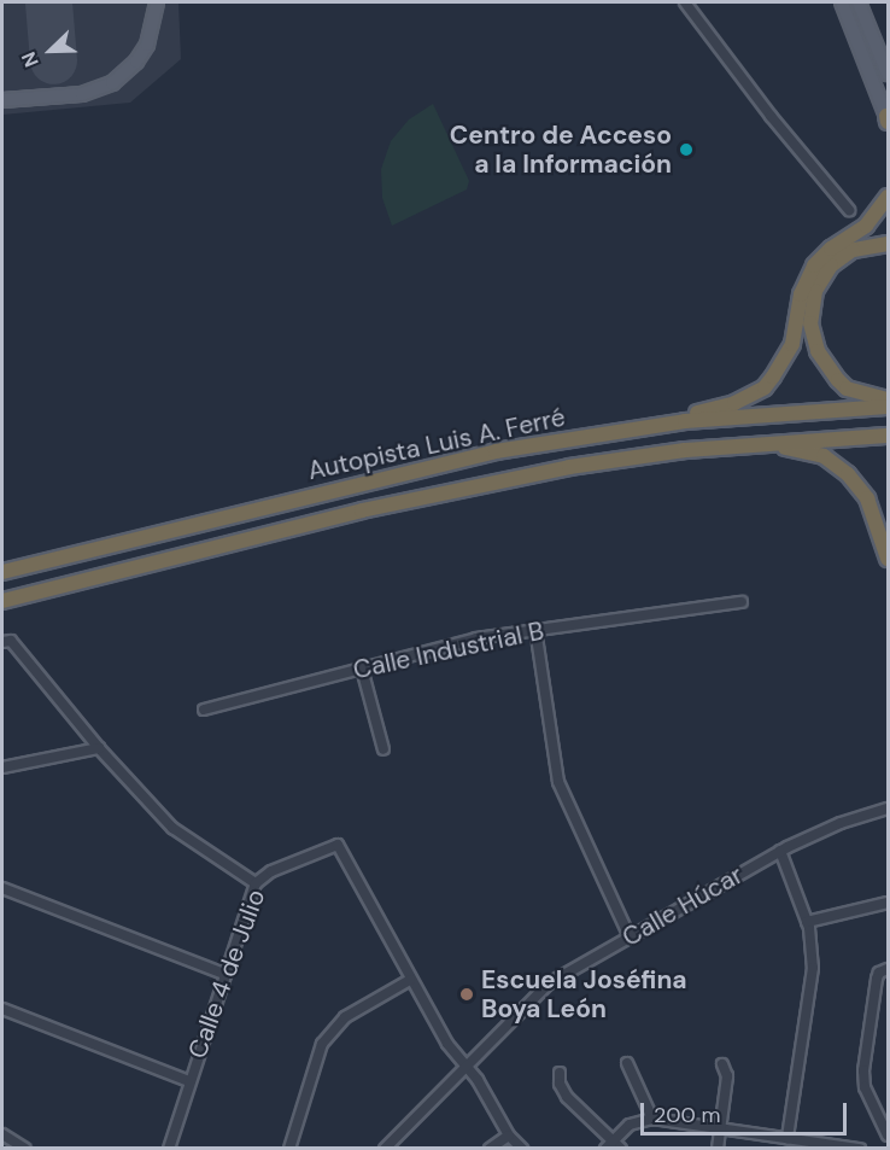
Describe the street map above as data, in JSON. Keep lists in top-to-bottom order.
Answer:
{
  "streets": {
    "highway": ["Autopista Luis A. Ferré"],
    "street": ["Calle Industrial B", "Calle Húcar", "Calle 4 de Julio"]
  },
  "crossings": [
    ["Calle Húcar", "Calle 4 de Julio"]
  ],
  "places": ["Centro de Acceso a la Información", "Escuela Joséfina Boya León"],
  "scale_bar": "200 m",
  "north": "bottom left"
}
